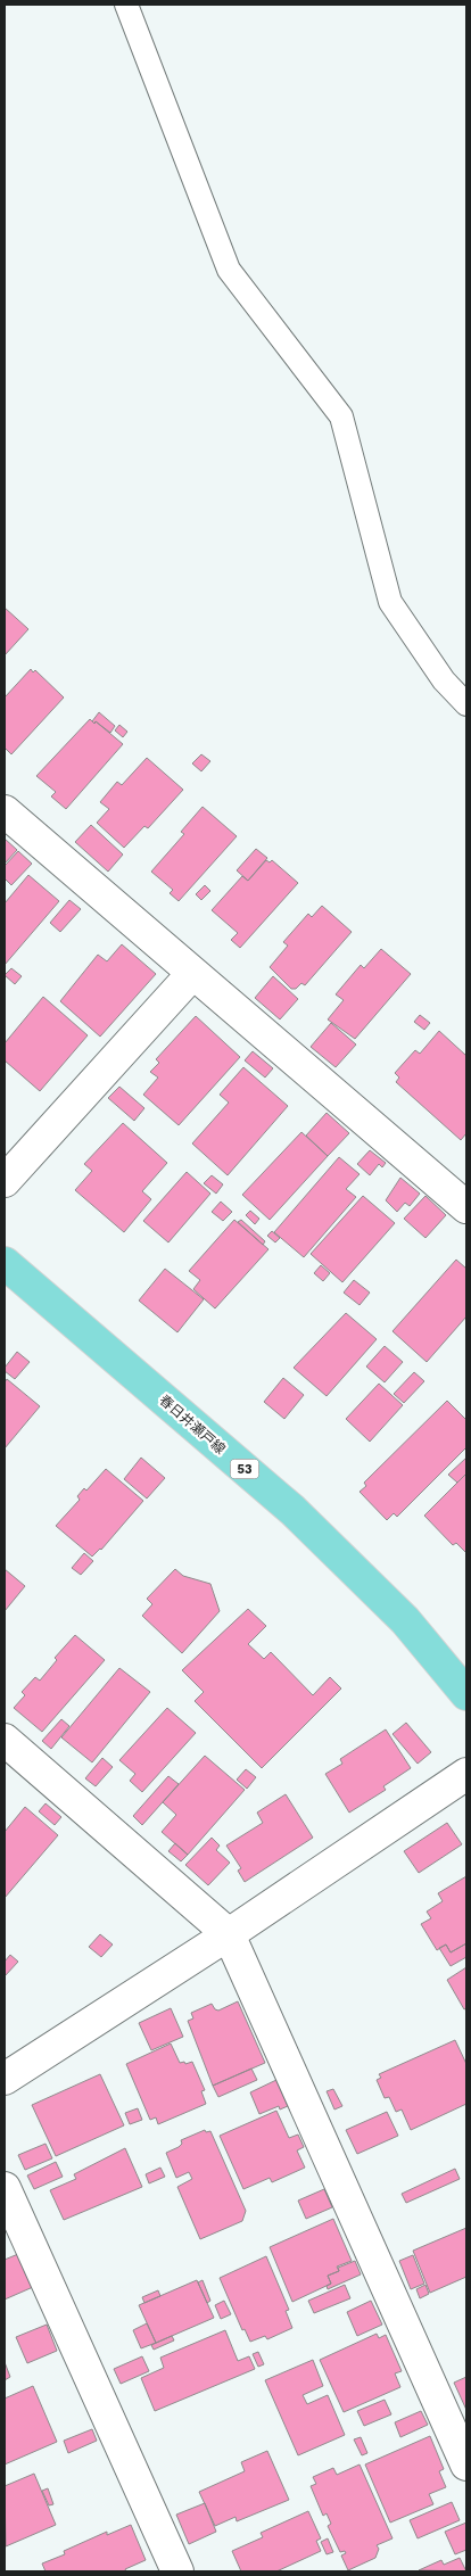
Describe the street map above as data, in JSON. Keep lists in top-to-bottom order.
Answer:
{
  "streets": {
    "main road": ["春日井瀬戸線", "53"]
  }
}
